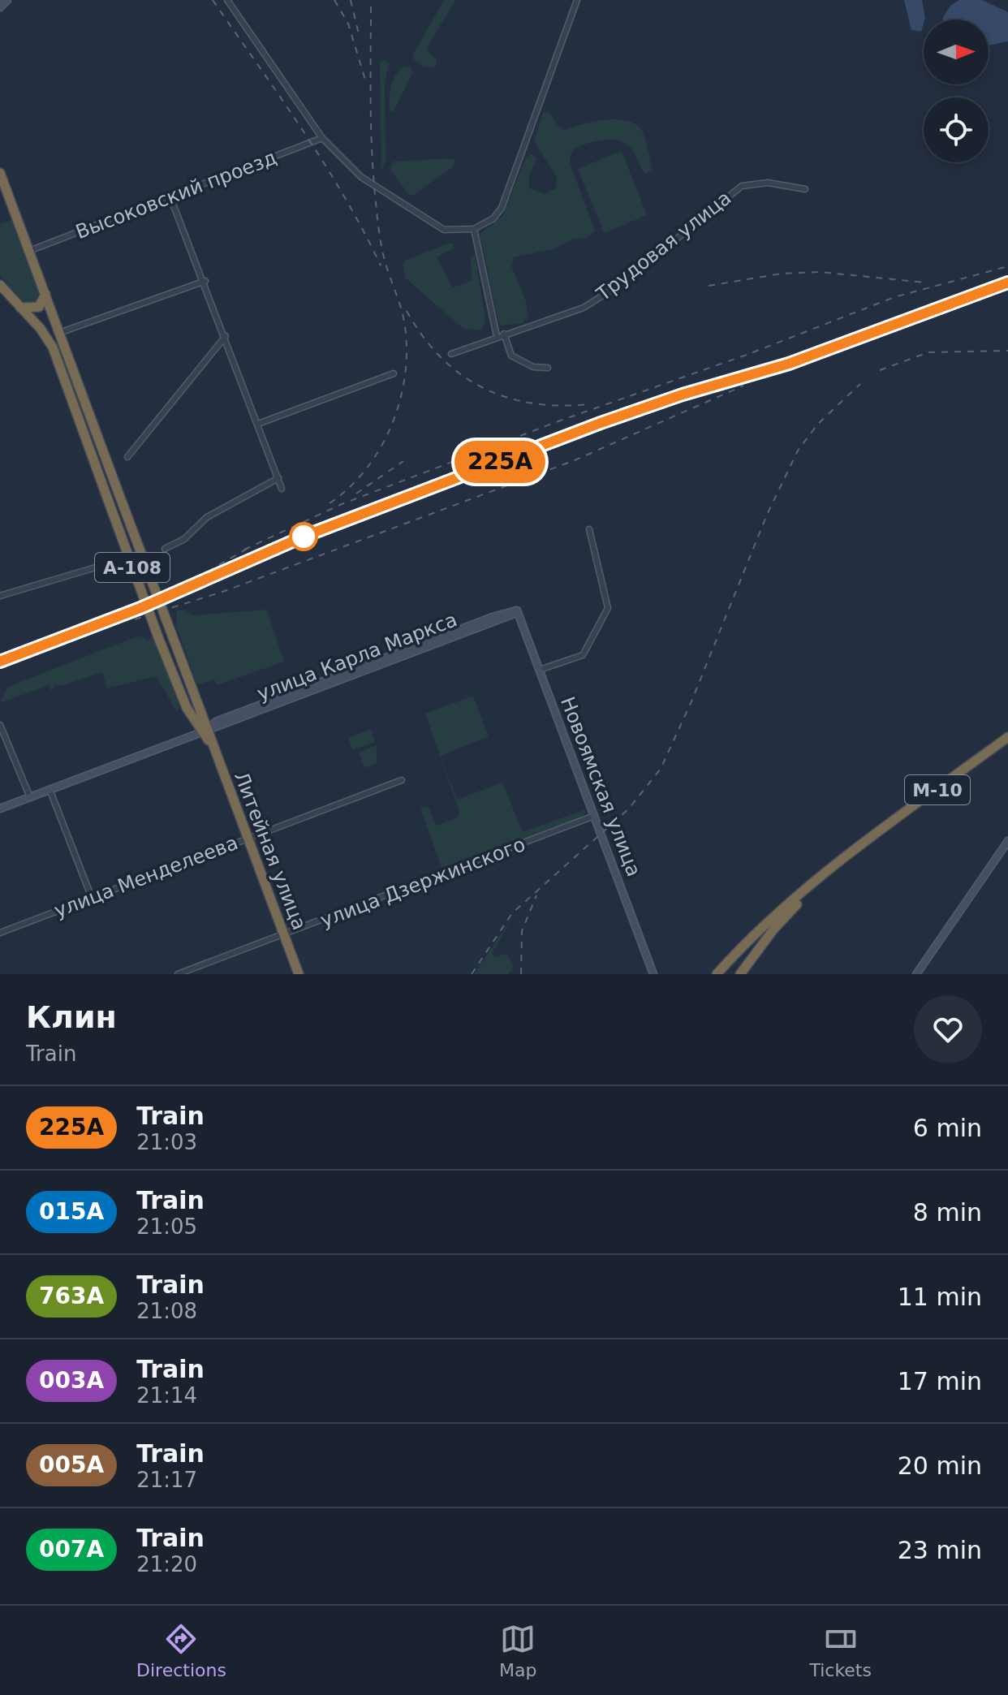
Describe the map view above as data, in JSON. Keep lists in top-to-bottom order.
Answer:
{
  "streets": {
    "highway": ["А-108", "М-10", "Литейная улица"],
    "street": [
      "Высоковский проезд",
      "Трудовая улица",
      "улица Карла Маркса",
      "Новоямская улица",
      "улица Менделеева",
      "улица Дзержинского"
    ]
  },
  "crossings": [
    ["Высоковский проезд", "А-108"],
    ["А-108", "Литейная улица"],
    ["улица Карла Маркса", "Новоямская улица"],
    ["улица Карла Маркса", "Литейная улица"],
    ["Новоямская улица", "улица Дзержинского"],
    ["Литейная улица", "улица Менделеева"],
    ["Литейная улица", "улица Дзержинского"]
  ],
  "north": "right",
  "page": {
    "on_map": "225А",
    "heading": ["Клин", "Train"],
    "list": [
      {
        "mark": "225А",
        "name": "Train",
        "note": "21:03",
        "value": "6 min"
      },
      {
        "mark": "015А",
        "name": "Train",
        "note": "21:05",
        "value": "8 min"
      },
      {
        "mark": "763А",
        "name": "Train",
        "note": "21:08",
        "value": "11 min"
      },
      {
        "mark": "003А",
        "name": "Train",
        "note": "21:14",
        "value": "17 min"
      },
      {
        "mark": "005А",
        "name": "Train",
        "note": "21:17",
        "value": "20 min"
      },
      {
        "mark": "007А",
        "name": "Train",
        "note": "21:20",
        "value": "23 min"
      }
    ],
    "tabs": ["Directions", "Map", "Tickets"]
  }
}
